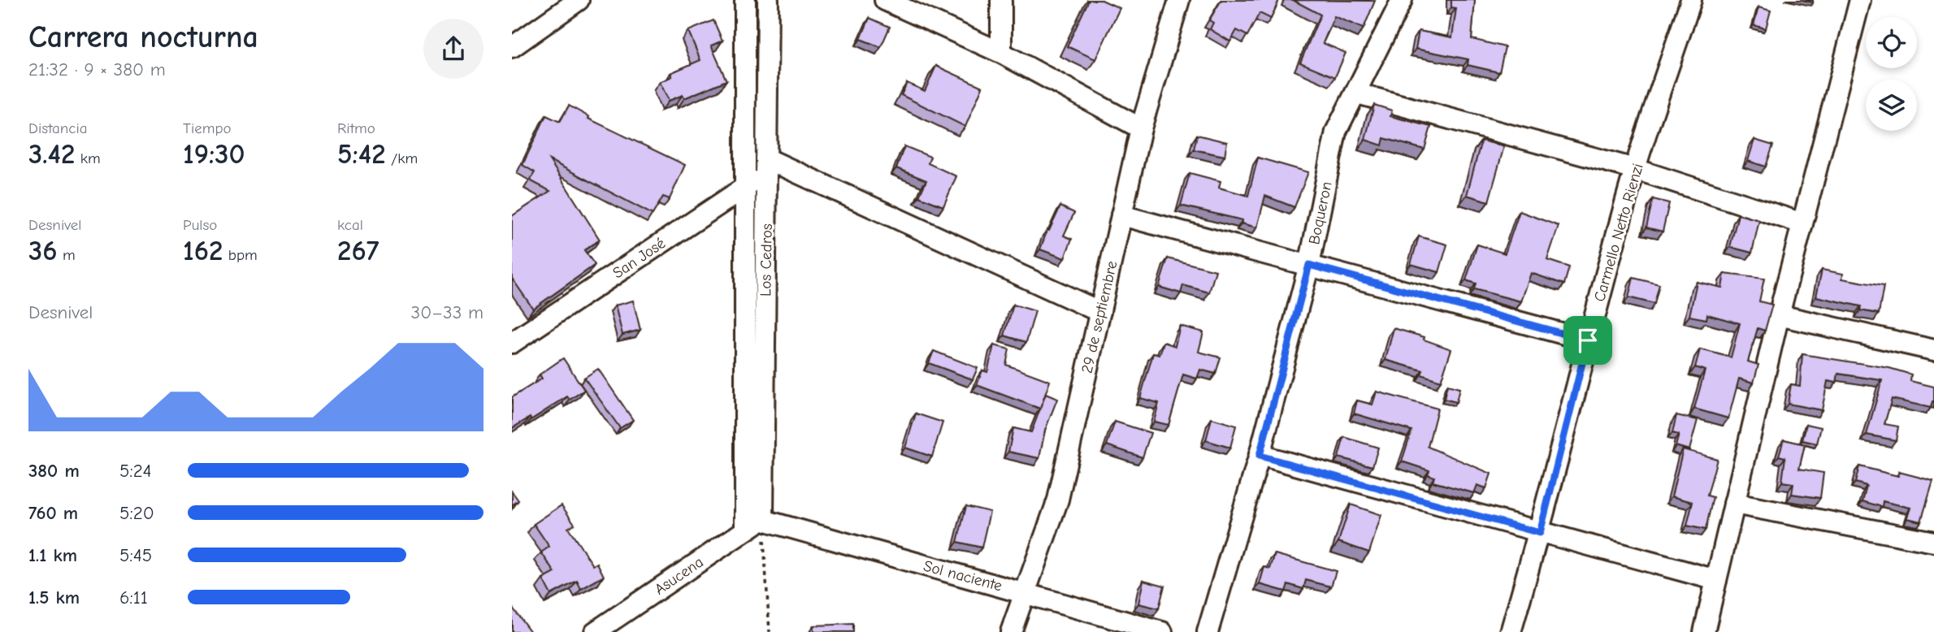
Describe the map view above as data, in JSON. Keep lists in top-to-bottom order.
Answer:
{
  "streets": {
    "street": [
      "Boqueron",
      "Carmello Netto Rienzi",
      "San José",
      "Los Cedros",
      "29 de septiembre",
      "Asucena",
      "Sol naciente"
    ]
  },
  "crossings": [
    ["San José", "Los Cedros"],
    ["Los Cedros", "Asucena"],
    ["Los Cedros", "Sol naciente"],
    ["29 de septiembre", "Sol naciente"],
    ["Asucena", "Sol naciente"]
  ],
  "page": {
    "heading": ["Carrera nocturna", "21:32 · 9 × 380 m"],
    "stats": [
      ["Distancia", "3.42 km"],
      ["Tiempo", "19:30"],
      ["Ritmo", "5:42 /km"],
      ["Desnivel", "36 m"],
      ["Pulso", "162 bpm"],
      ["kcal", "267"]
    ],
    "chart": ["Desnivel", "30–33 m"],
    "list": [
      {
        "name": "380 m",
        "note": "5:24"
      },
      {
        "name": "760 m",
        "note": "5:20"
      },
      {
        "name": "1.1 km",
        "note": "5:45"
      },
      {
        "name": "1.5 km",
        "note": "6:11"
      }
    ]
  }
}
